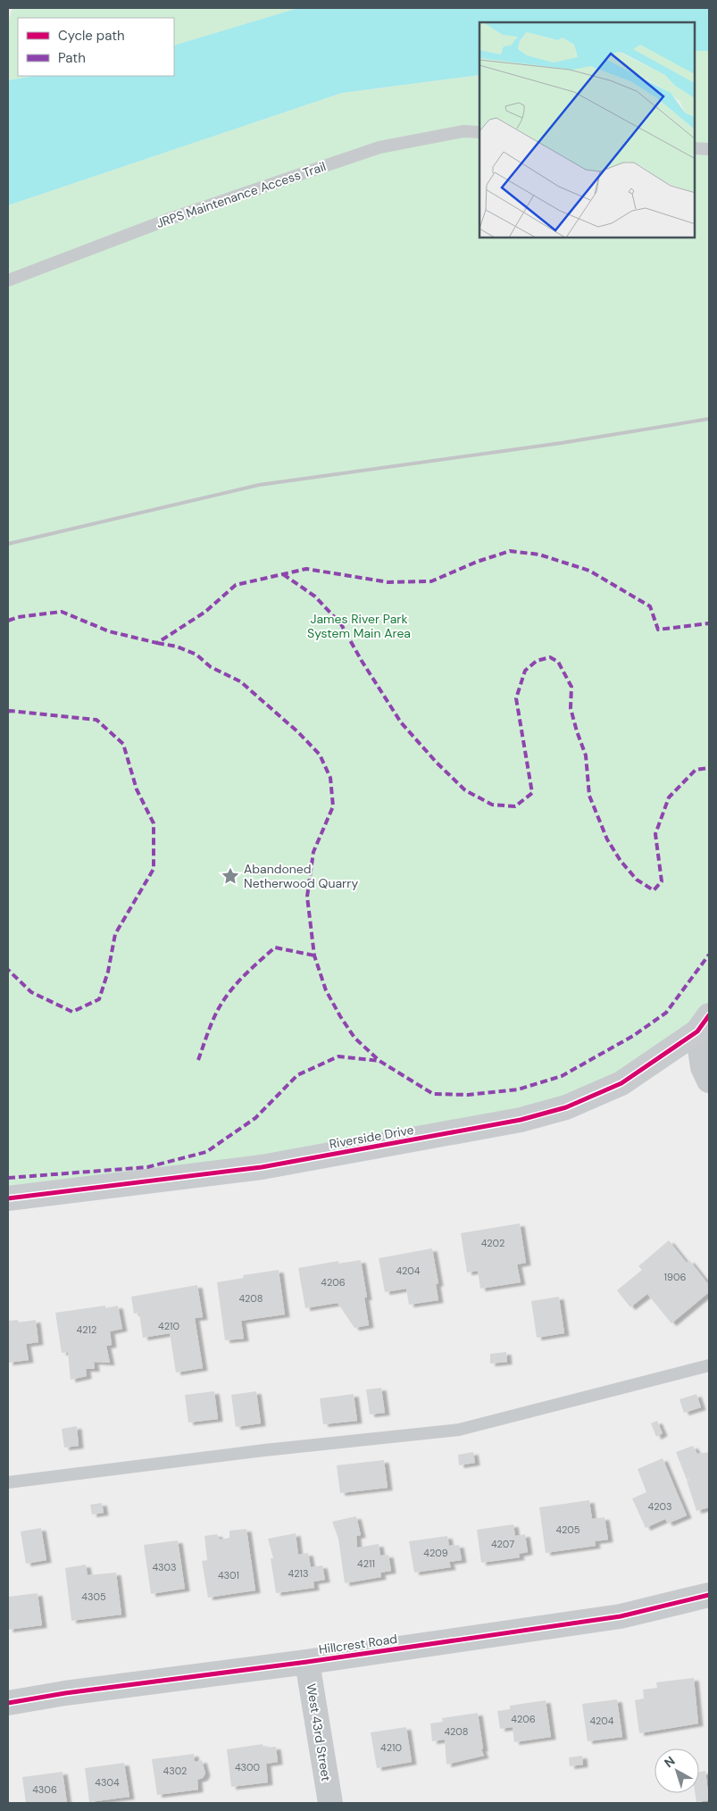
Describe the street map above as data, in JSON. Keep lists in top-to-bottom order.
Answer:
{
  "streets": {
    "street": ["Riverside Drive", "Hillcrest Road", "West 43rd Street"],
    "lane": ["JRPS Maintenance Access Trail"]
  },
  "crossings": [
    ["Hillcrest Road", "West 43rd Street"]
  ],
  "parks": ["James River Park System Main Area"],
  "places": {
    "place": ["Abandoned Netherwood Quarry"]
  },
  "house_numbers": [
    "4202",
    "4204",
    "1906",
    "4206",
    "4208",
    "4210",
    "4212",
    "4203",
    "4205",
    "4207",
    "4209",
    "4211",
    "4303",
    "4213",
    "4301",
    "4305",
    "4206",
    "4204",
    "4208",
    "4210",
    "4300",
    "4302",
    "4304",
    "4306"
  ],
  "legend": ["Cycle path", "Path"],
  "north": "top left"
}
